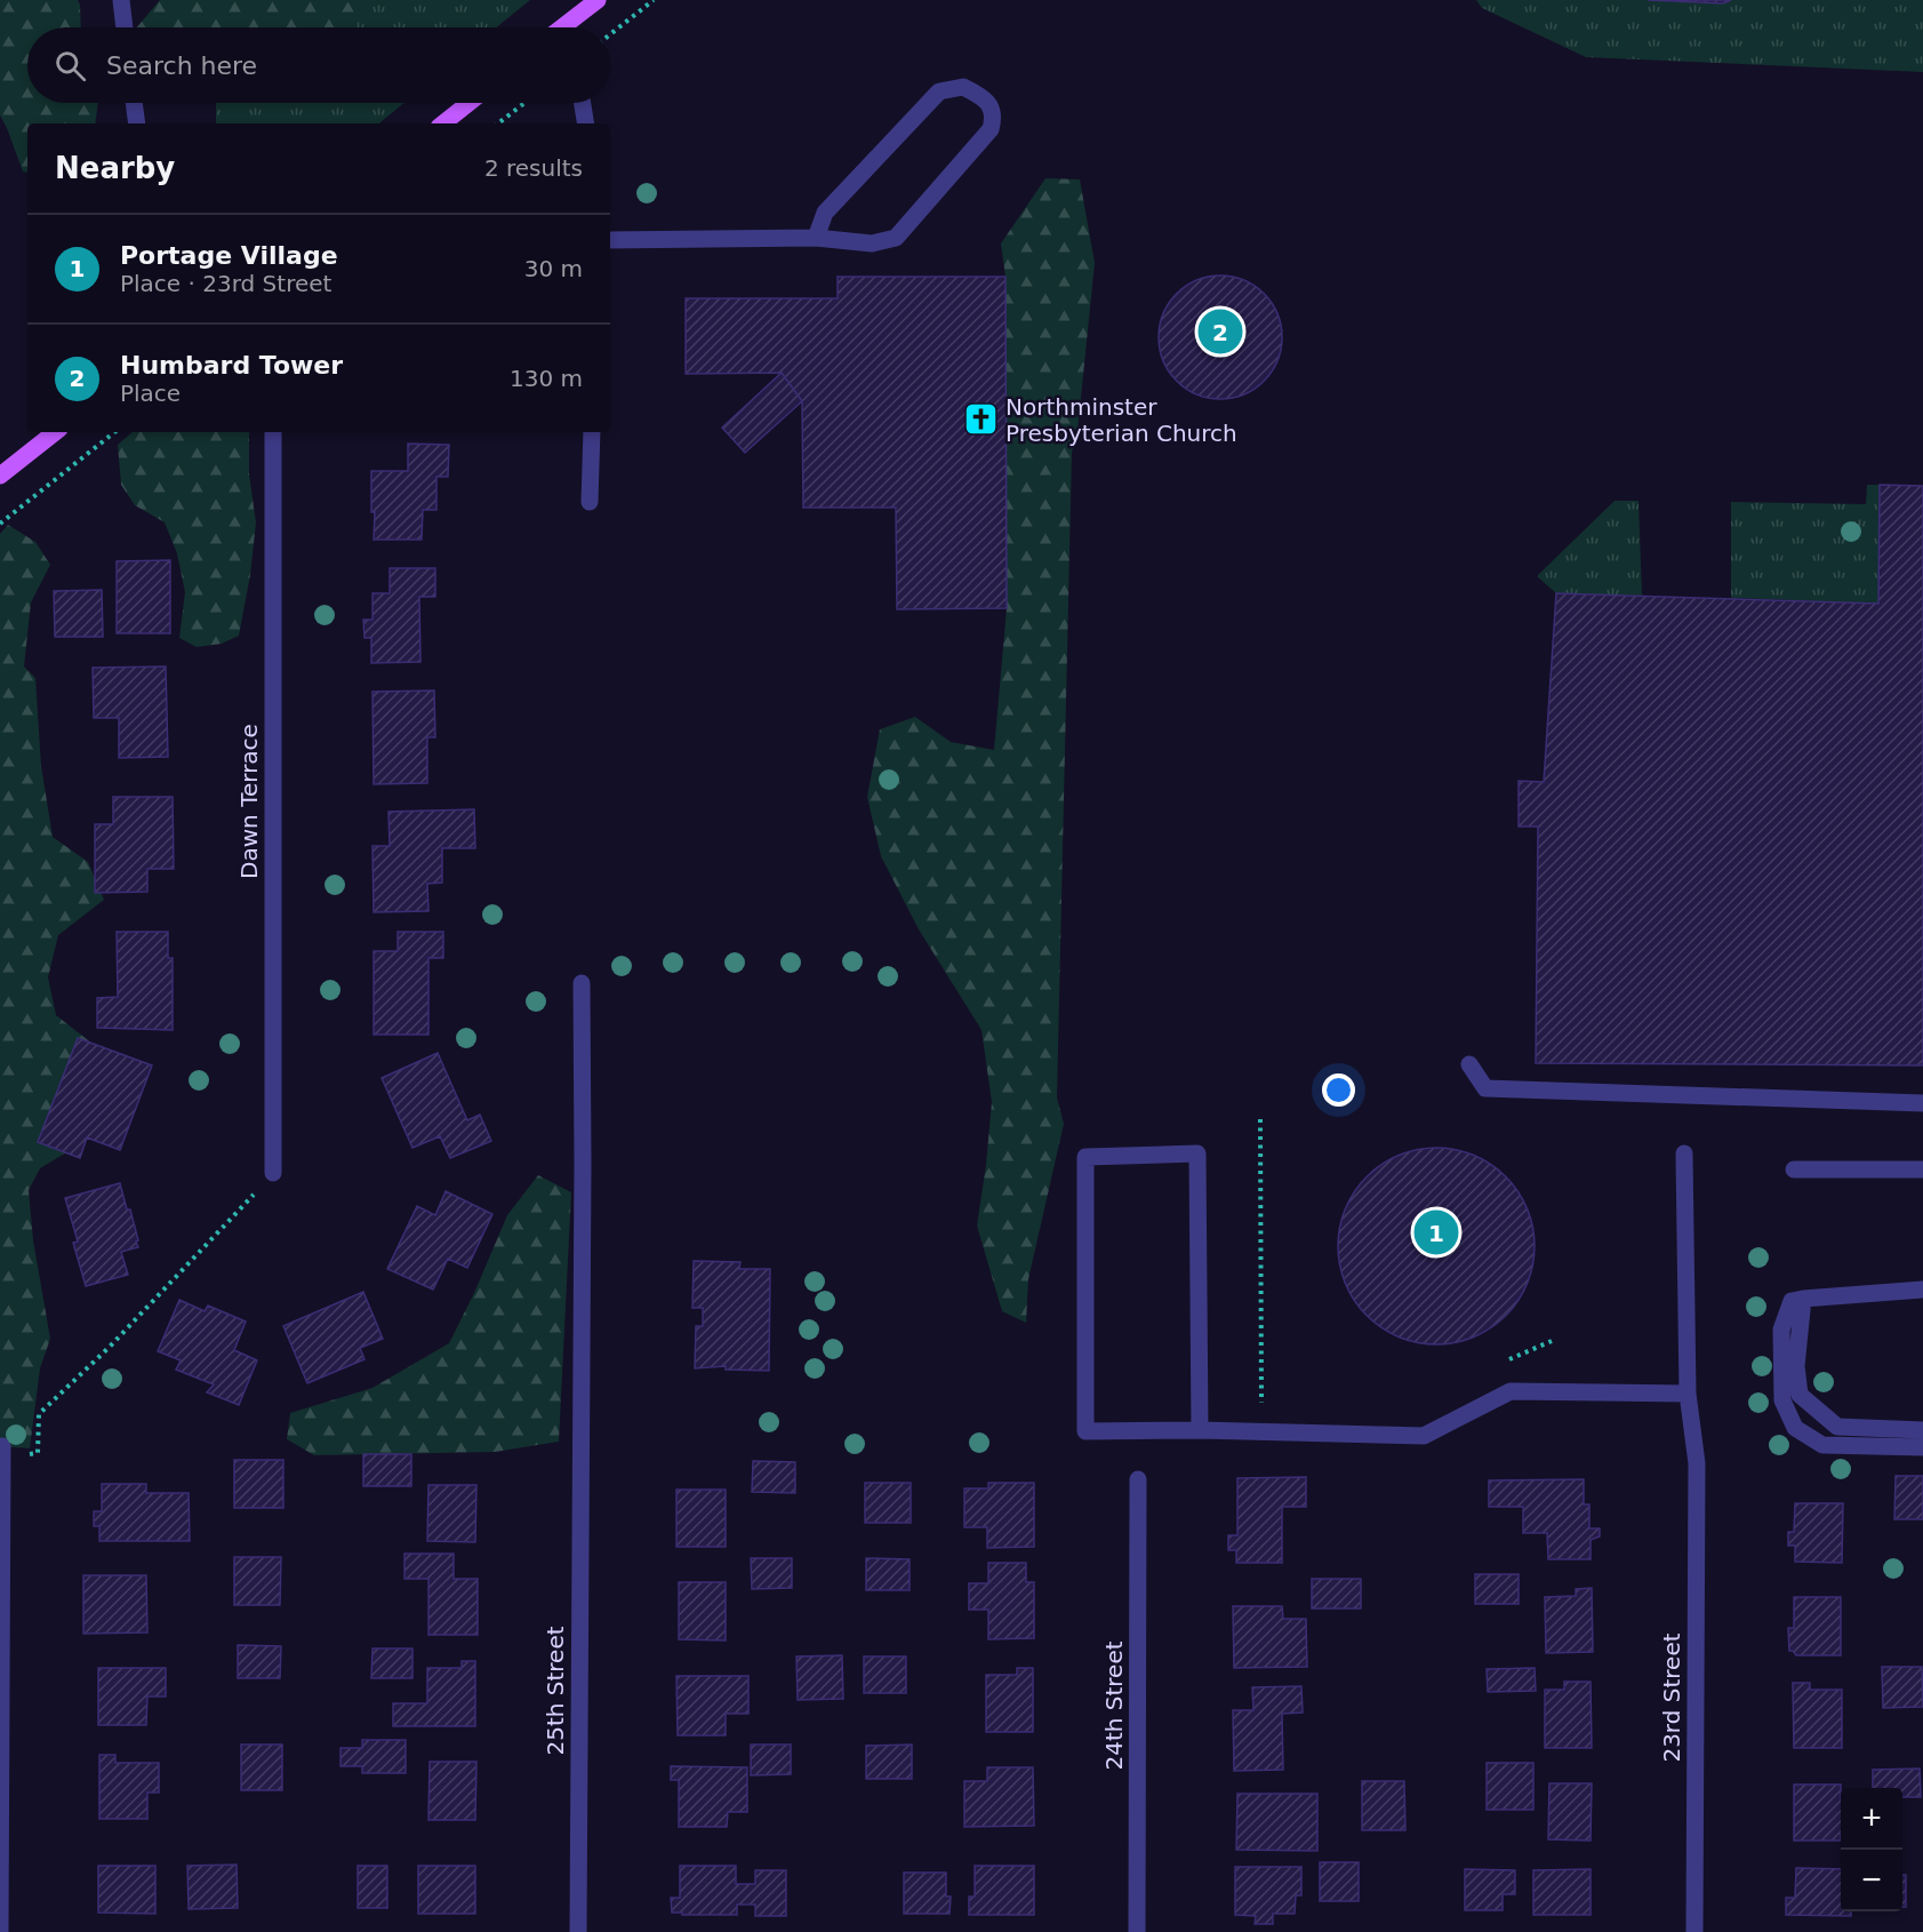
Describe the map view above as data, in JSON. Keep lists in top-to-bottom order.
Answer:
{
  "streets": {
    "street": [
      "Dawn Terrace",
      "25th Street",
      "23rd Street",
      "24th Street"
    ]
  },
  "places": {
    "church": ["Northminster Presbyterian Church"]
  },
  "page": {
    "search": "Search here",
    "heading": ["Nearby", "2 results"],
    "list": [
      {
        "mark": "1",
        "name": "Portage Village",
        "note": "Place · 23rd Street",
        "value": "30 m"
      },
      {
        "mark": "2",
        "name": "Humbard Tower",
        "note": "Place",
        "value": "130 m"
      }
    ],
    "pins": ["2", "1"],
    "map_buttons": ["+", "−"]
  }
}
